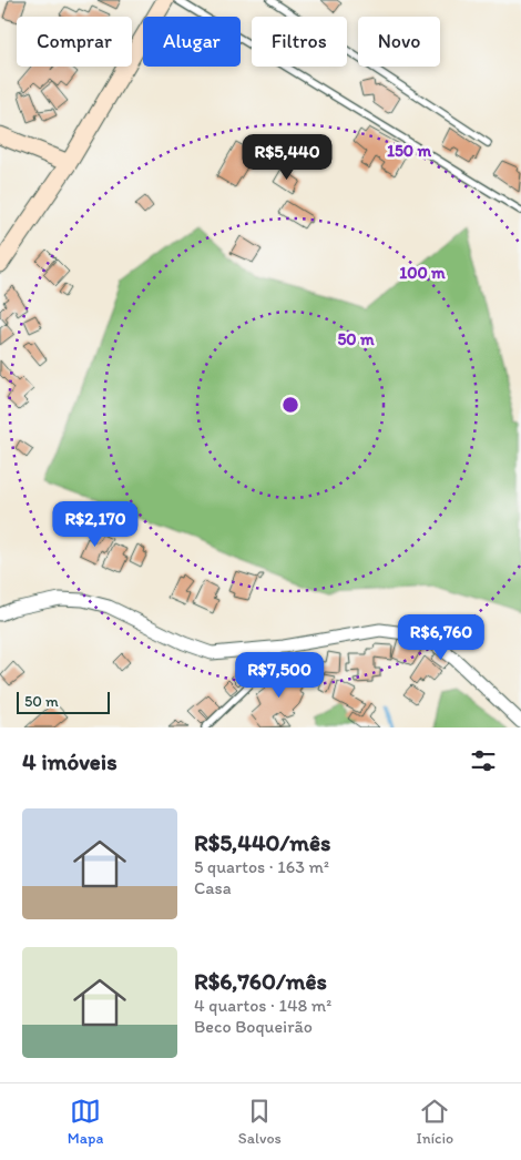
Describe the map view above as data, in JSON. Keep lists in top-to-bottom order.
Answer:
{
  "scale_bar": "50 m",
  "page": {
    "chip": [
      "Comprar",
      "Alugar",
      "Filtros",
      "Novo"
    ],
    "price": [
      "R$5,440",
      "R$2,170",
      "R$6,760",
      "R$7,500"
    ],
    "scale": "50 m",
    "heading": "4 imóveis",
    "list": [
      {
        "name": "R$5,440/mês",
        "note": "5 quartos · 163 m² · Casa"
      },
      {
        "name": "R$6,760/mês",
        "note": "4 quartos · 148 m² · Beco Boqueirão"
      }
    ],
    "tabs": ["Mapa", "Salvos", "Início"]
  },
  "rings": ["150 m", "100 m", "50 m"]
}
